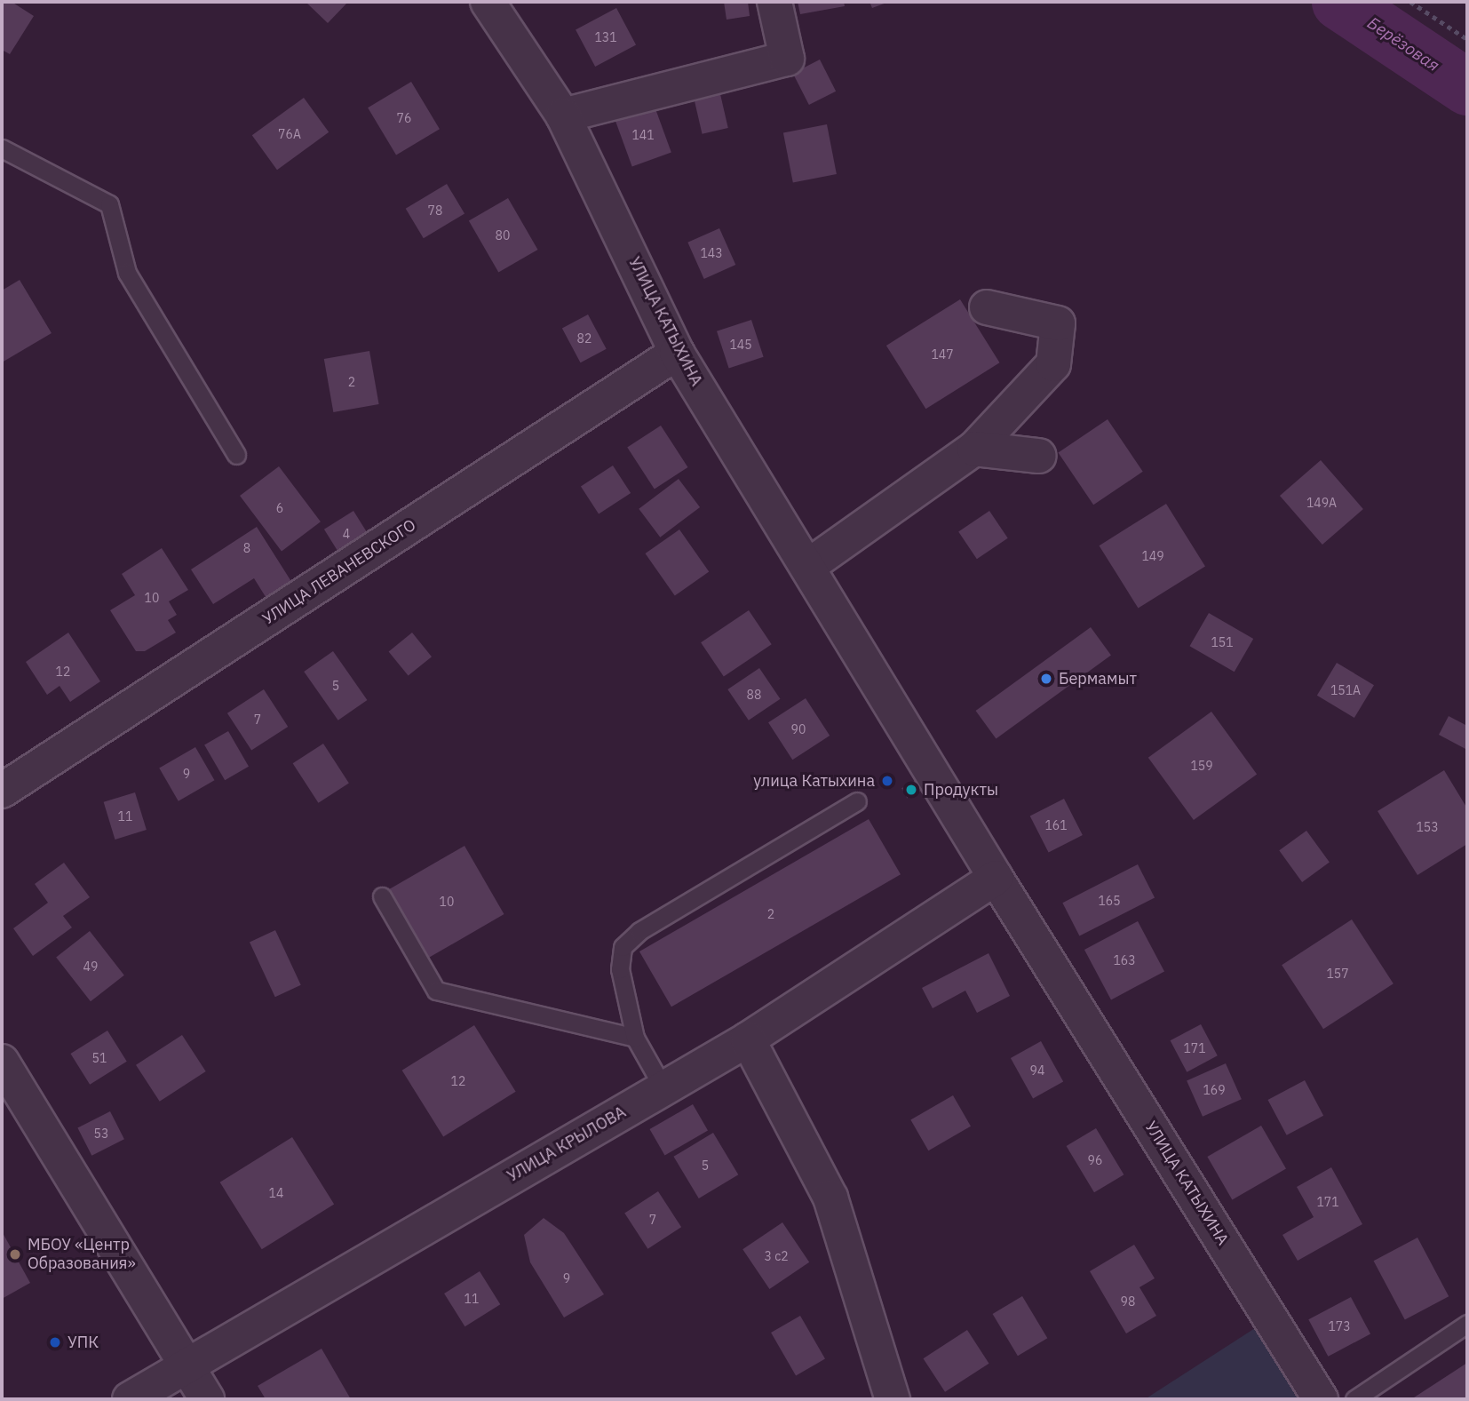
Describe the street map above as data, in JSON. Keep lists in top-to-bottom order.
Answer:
{
  "streets": {
    "street": ["УЛИЦА КАТЫХИНА", "УЛИЦА ЛЕВАНЕВСКОГО", "УЛИЦА КРЫЛОВА"]
  },
  "crossings": [
    ["УЛИЦА КАТЫХИНА", "УЛИЦА ЛЕВАНЕВСКОГО"],
    ["УЛИЦА КАТЫХИНА", "УЛИЦА КРЫЛОВА"]
  ],
  "water": ["Берёзовая"],
  "places": [
    "Бермамыт",
    "улица Катыхина",
    "Продукты",
    "МБОУ «Центр Образования»",
    "УПК"
  ],
  "house_numbers": [
    "131",
    "76",
    "76А",
    "141",
    "78",
    "80",
    "143",
    "82",
    "145",
    "147",
    "2",
    "149А",
    "6",
    "4",
    "8",
    "149",
    "10",
    "151",
    "12",
    "5",
    "151А",
    "88",
    "7",
    "90",
    "159",
    "9",
    "11",
    "161",
    "153",
    "165",
    "10",
    "2",
    "163",
    "49",
    "157",
    "171",
    "51",
    "94",
    "12",
    "169",
    "53",
    "96",
    "5",
    "14",
    "171",
    "7",
    "3 с2",
    "9",
    "11",
    "98",
    "173"
  ]
}
